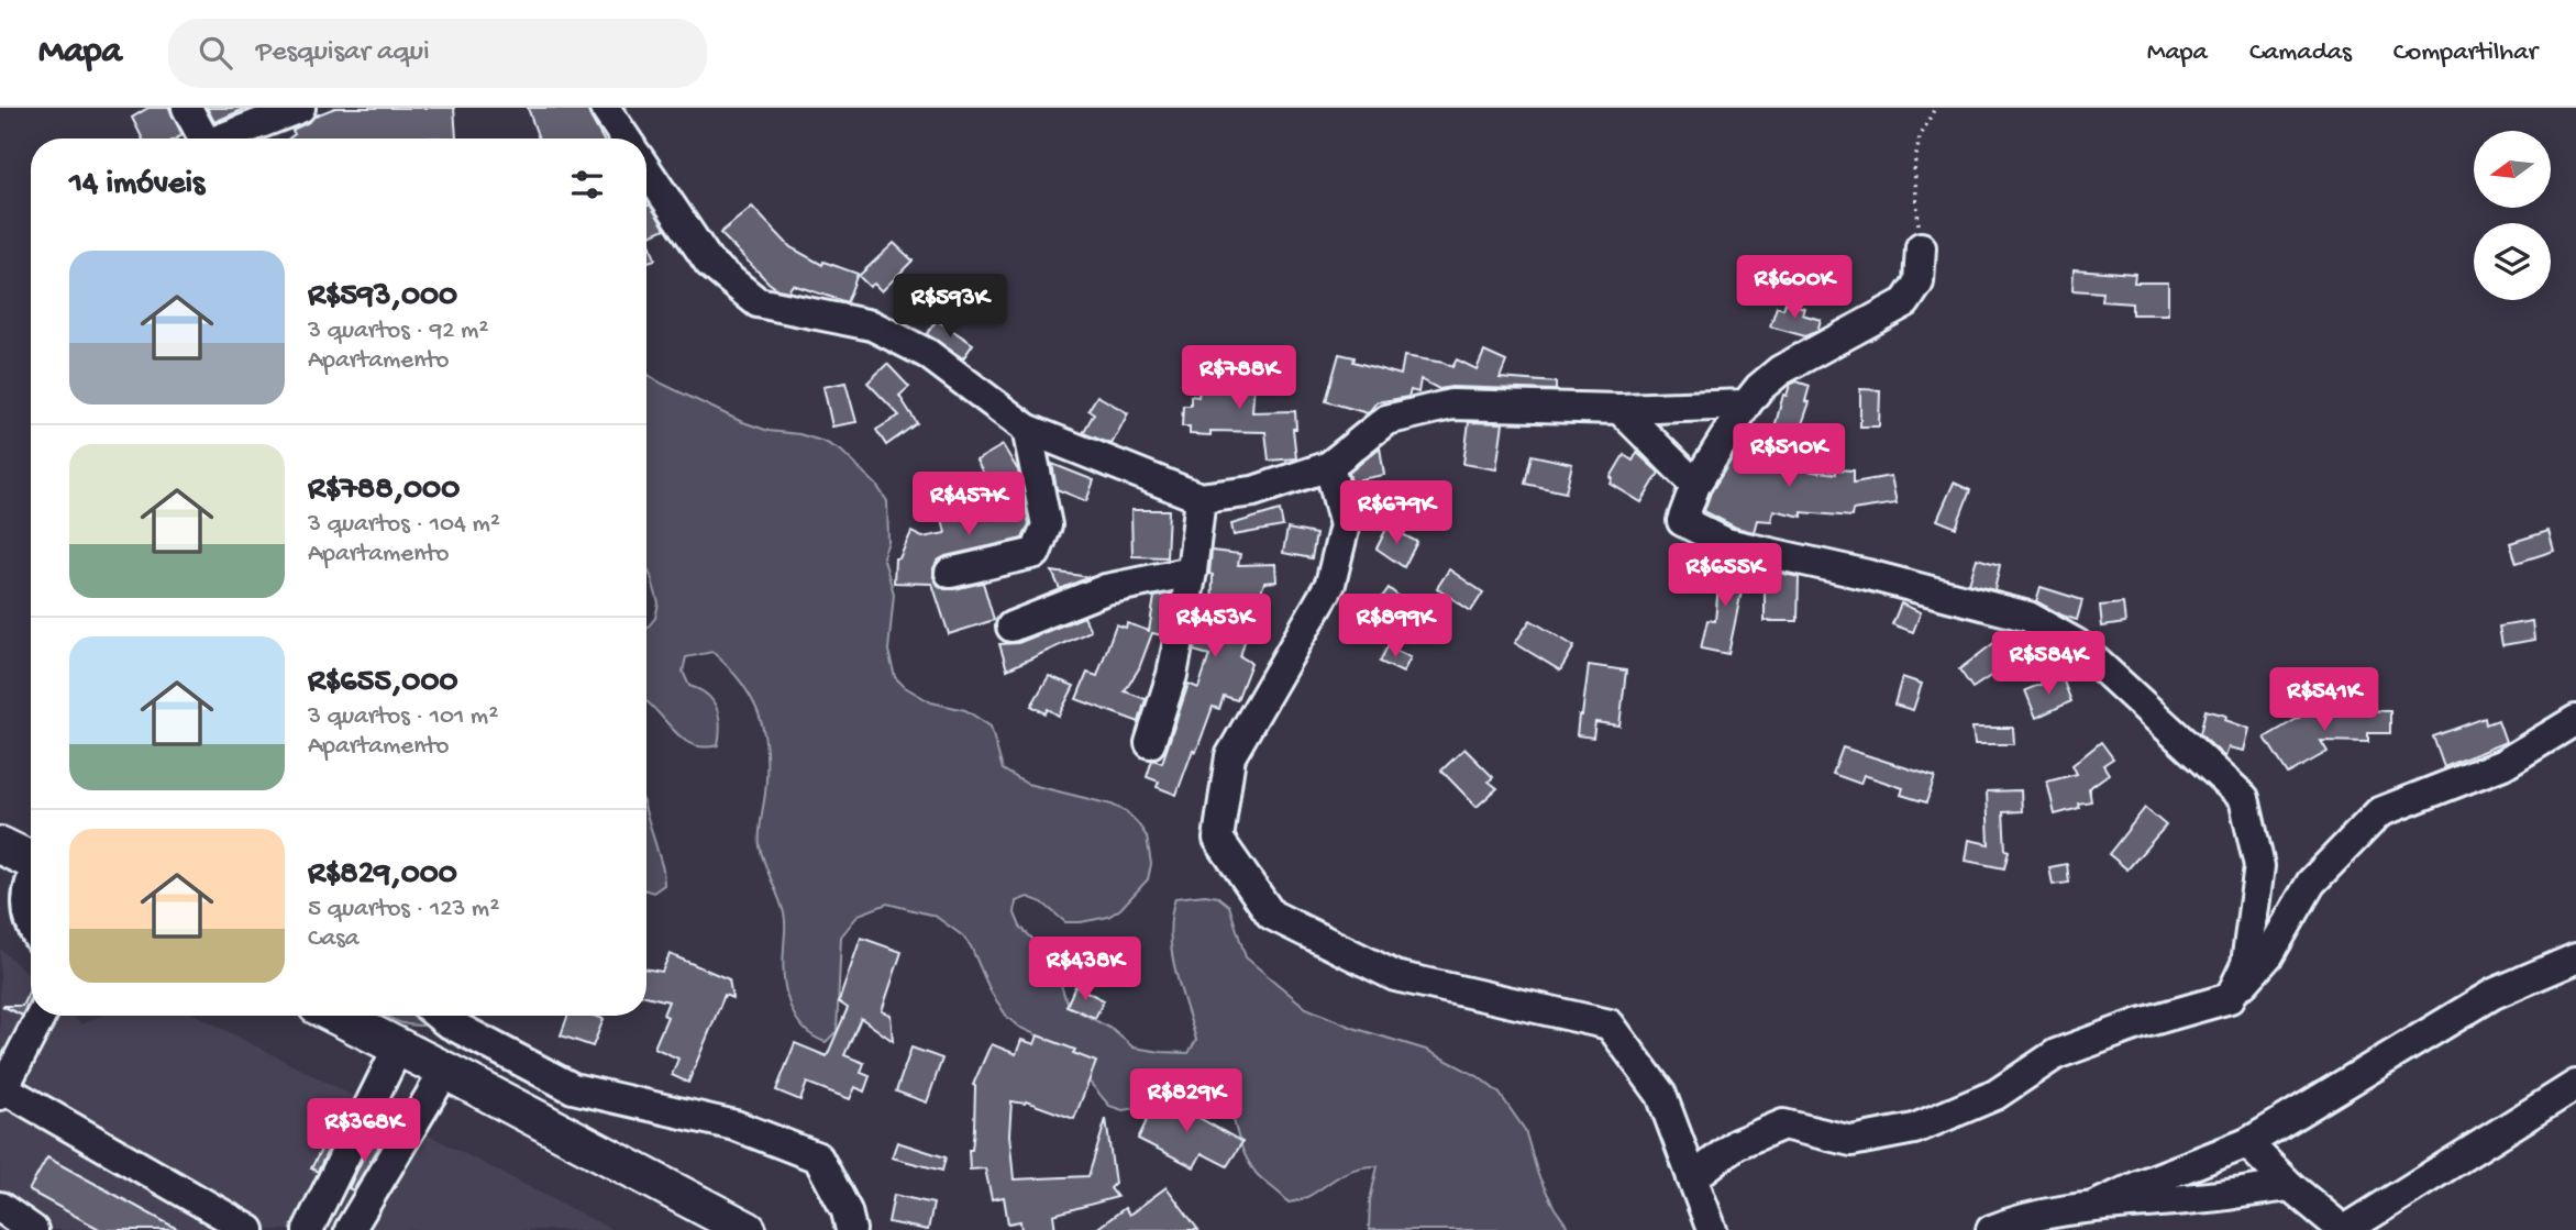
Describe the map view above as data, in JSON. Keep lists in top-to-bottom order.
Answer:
{
  "north": "left",
  "page": {
    "header": "Mapa",
    "search": "Pesquisar aqui",
    "nav": ["Mapa", "Camadas", "Compartilhar"],
    "heading": "14 imóveis",
    "list": [
      {
        "name": "R$593,000",
        "note": "3 quartos · 92 m² · Apartamento"
      },
      {
        "name": "R$788,000",
        "note": "3 quartos · 104 m² · Apartamento"
      },
      {
        "name": "R$655,000",
        "note": "3 quartos · 101 m² · Apartamento"
      },
      {
        "name": "R$829,000",
        "note": "5 quartos · 123 m² · Casa"
      }
    ],
    "price": [
      "R$600K",
      "R$593K",
      "R$788K",
      "R$510K",
      "R$457K",
      "R$679K",
      "R$655K",
      "R$453K",
      "R$899K",
      "R$584K",
      "R$541K",
      "R$438K",
      "R$829K",
      "R$368K"
    ]
  }
}
